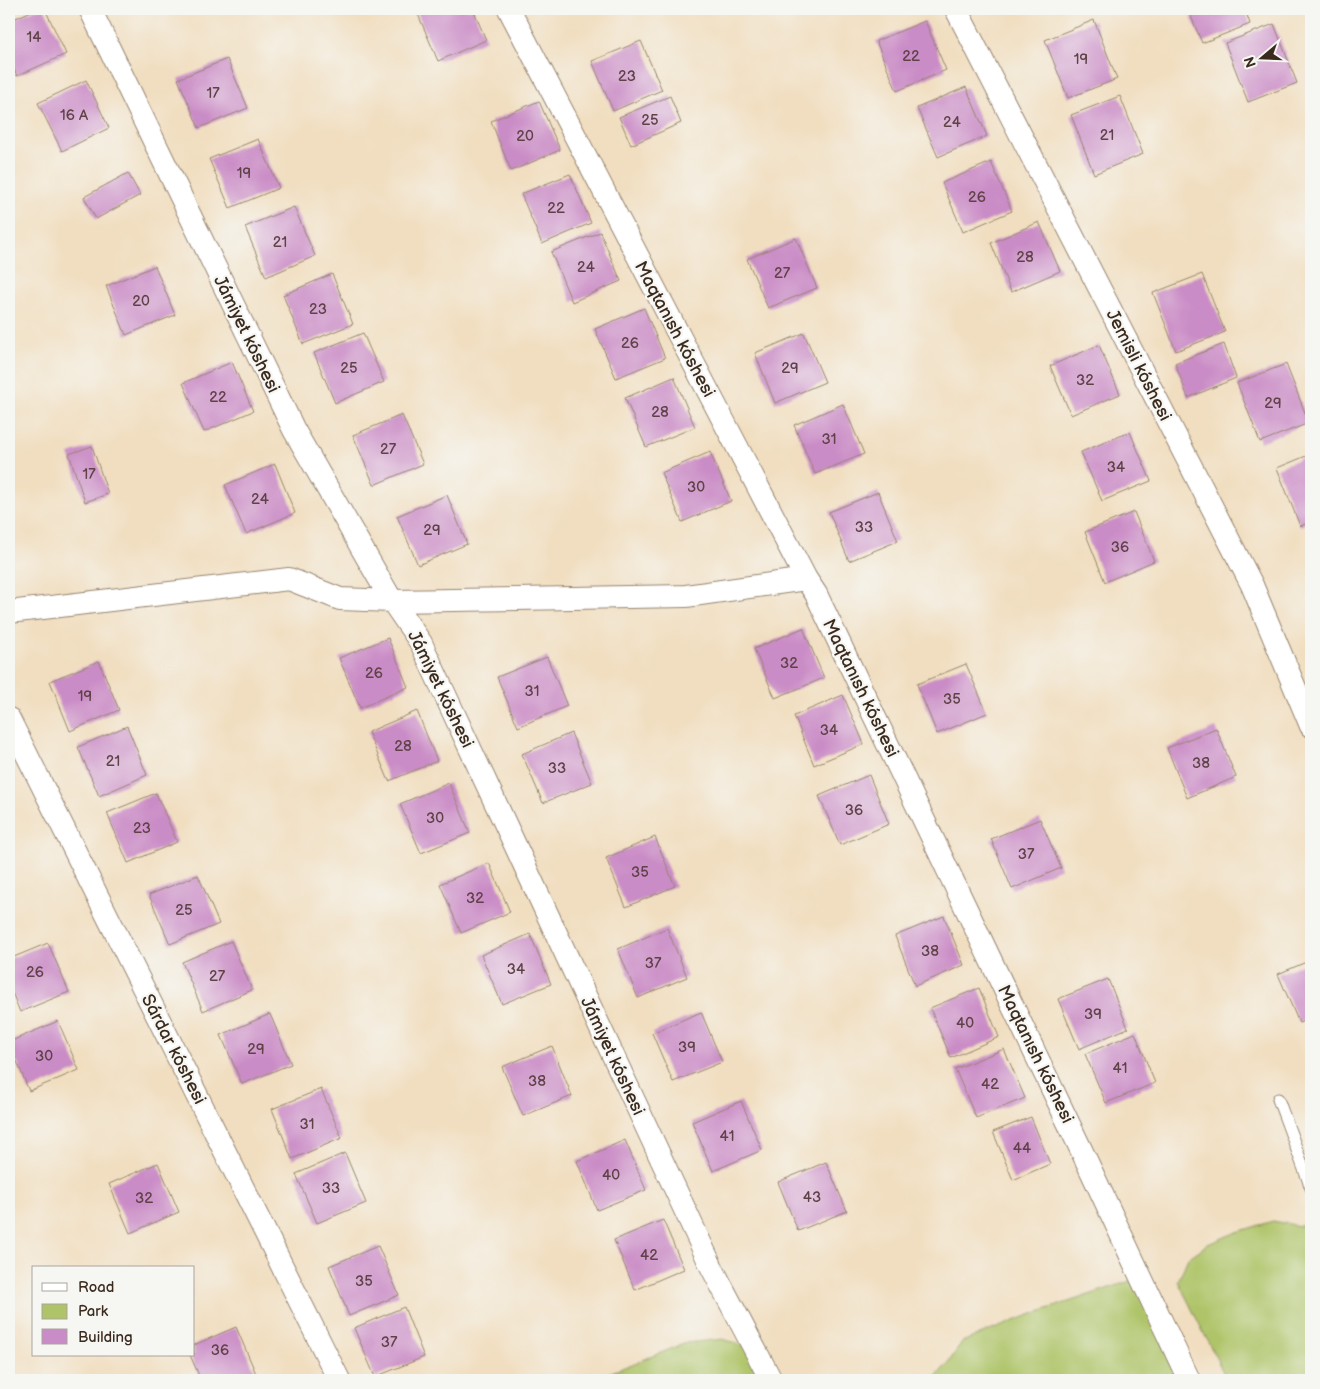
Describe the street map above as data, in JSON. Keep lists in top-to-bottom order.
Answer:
{
  "streets": {
    "street": [
      "Maqtanısh kóshesi",
      "Jámiyet kóshesi",
      "Jemisli kóshesi",
      "Sárdar kóshesi"
    ]
  },
  "house_numbers": [
    "14",
    "22",
    "19",
    "23",
    "17",
    "16 А",
    "25",
    "24",
    "21",
    "20",
    "19",
    "26",
    "22",
    "21",
    "28",
    "24",
    "27",
    "20",
    "23",
    "26",
    "25",
    "29",
    "32",
    "22",
    "29",
    "28",
    "31",
    "27",
    "34",
    "17",
    "30",
    "24",
    "33",
    "29",
    "36",
    "32",
    "26",
    "31",
    "19",
    "35",
    "34",
    "28",
    "21",
    "38",
    "33",
    "36",
    "30",
    "23",
    "37",
    "35",
    "32",
    "25",
    "38",
    "37",
    "34",
    "26",
    "27",
    "39",
    "40",
    "39",
    "29",
    "30",
    "41",
    "38",
    "42",
    "31",
    "41",
    "44",
    "40",
    "33",
    "43",
    "32",
    "42",
    "35",
    "37",
    "36"
  ],
  "legend": ["Road", "Park", "Building"],
  "north": "left"
}
